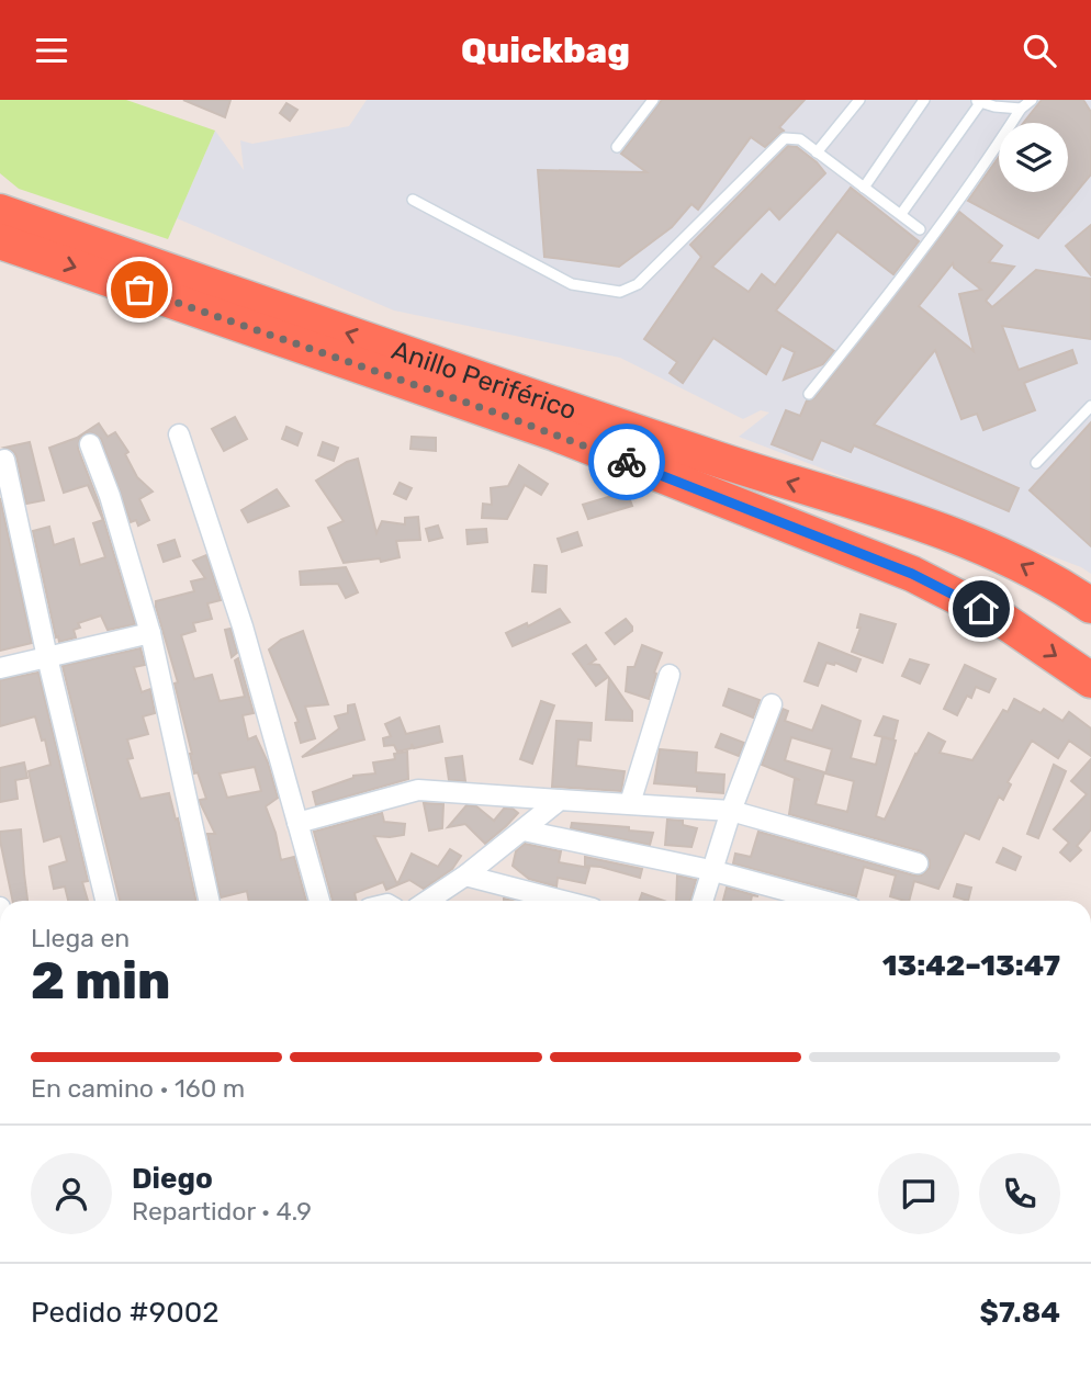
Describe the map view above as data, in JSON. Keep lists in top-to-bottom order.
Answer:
{
  "streets": {
    "highway": ["Anillo Periférico"]
  },
  "page": {
    "header": "Quickbag",
    "heading": ["2 min", "Llega en", "13:42–13:47"],
    "panel": [
      "Diego",
      "Repartidor · 4.9",
      "Pedido #9002",
      "$7.84"
    ],
    "bar": "En camino · 160 m"
  }
}
